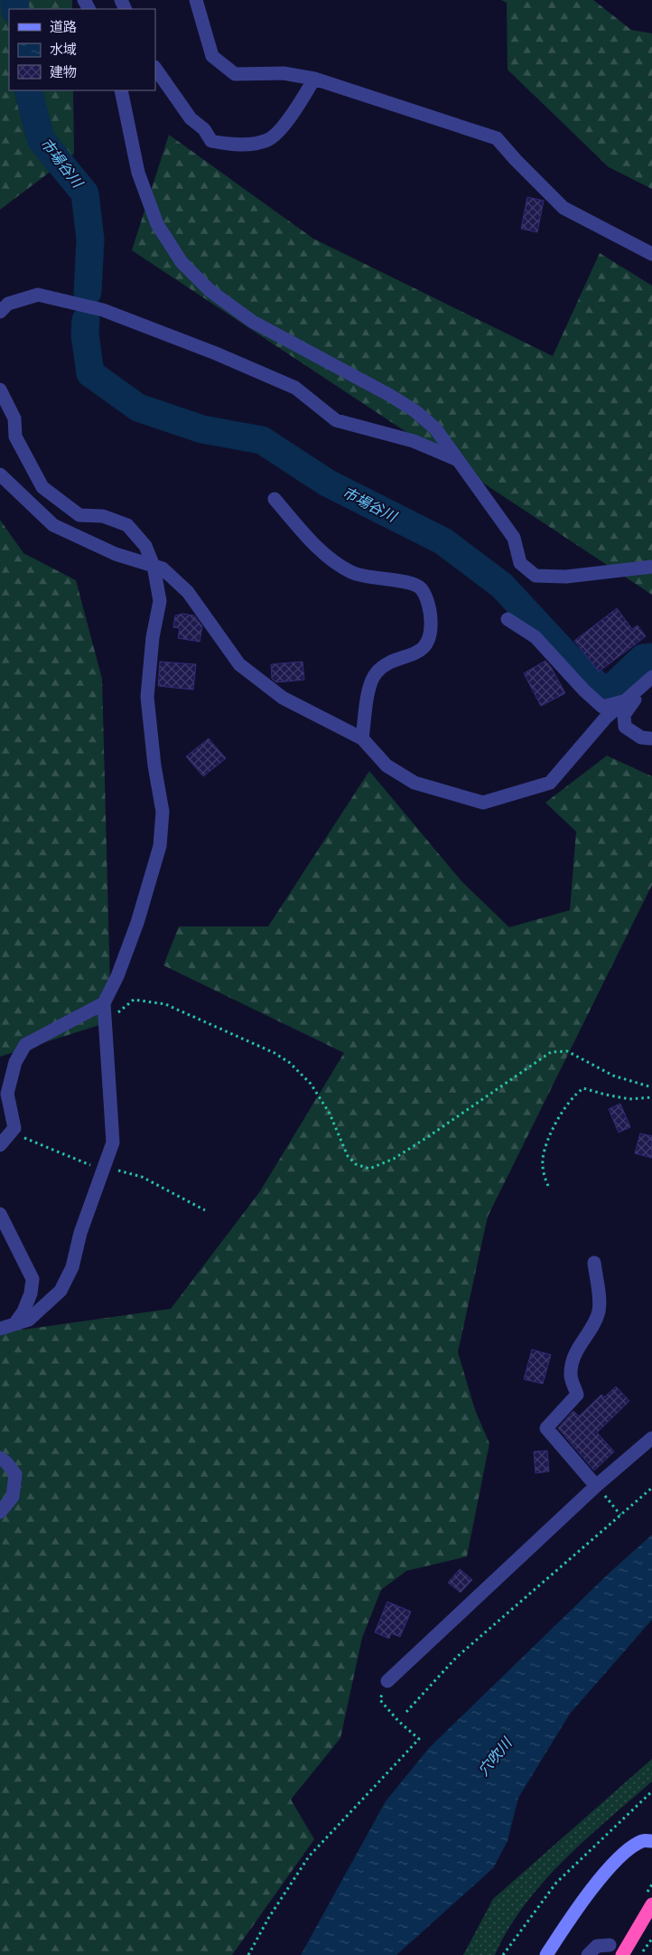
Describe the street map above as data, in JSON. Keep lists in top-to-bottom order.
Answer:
{
  "water": ["市場谷川", "穴吹川"],
  "legend": ["道路", "水域", "建物"]
}
